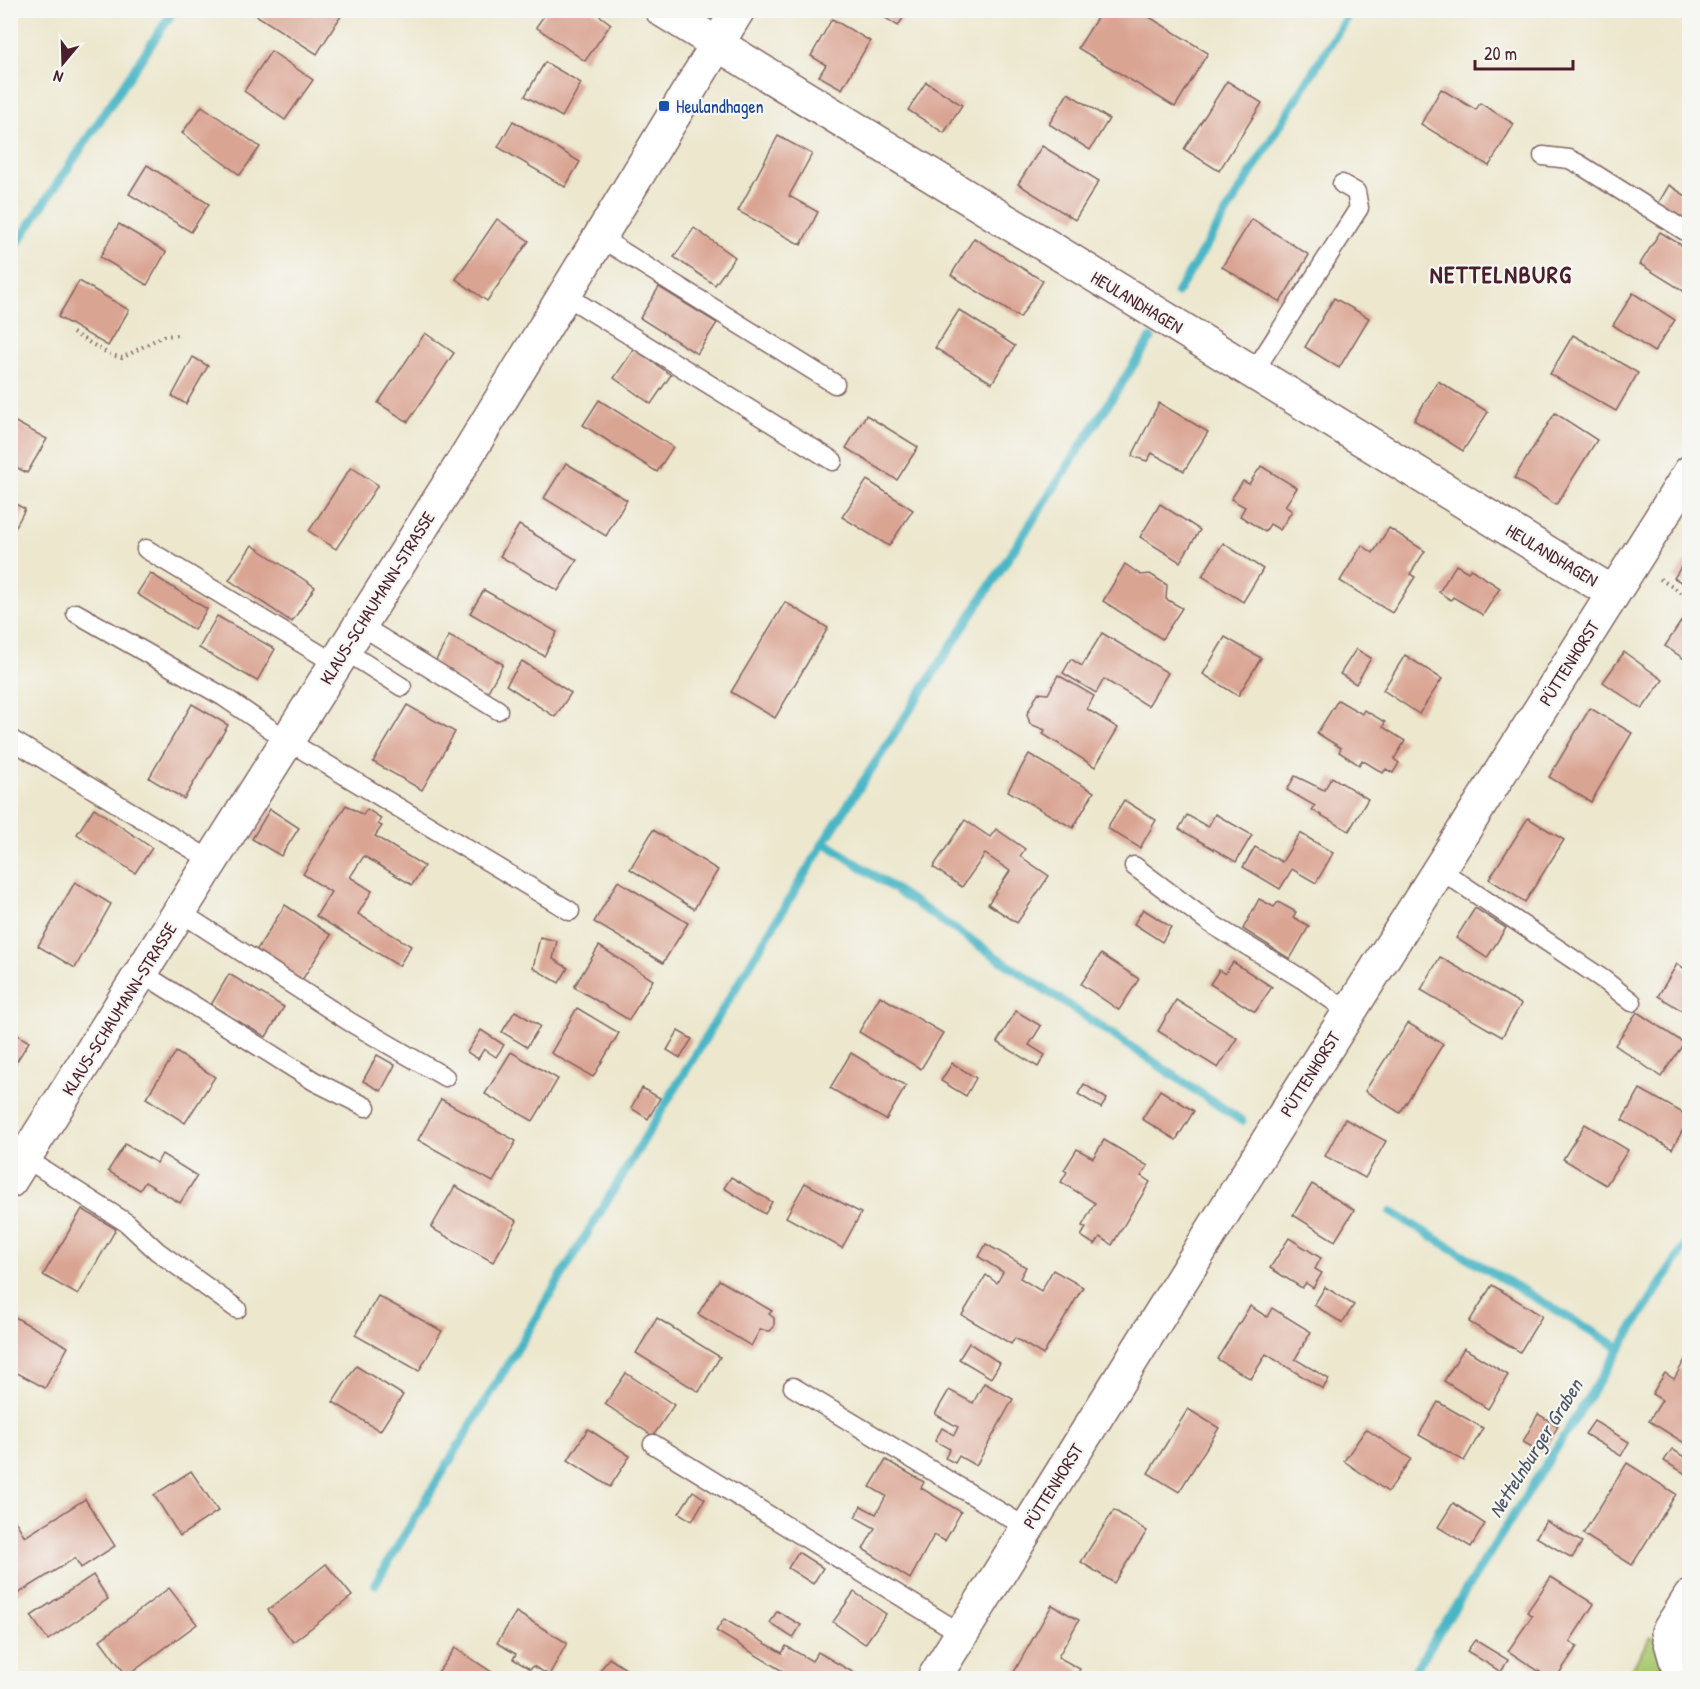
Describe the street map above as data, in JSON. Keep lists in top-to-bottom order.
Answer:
{
  "streets": {
    "street": ["HEULANDHAGEN", "KLAUS-SCHAUMANN-STRASSE", "PÜTTENHORST"]
  },
  "crossings": [
    ["HEULANDHAGEN", "KLAUS-SCHAUMANN-STRASSE"],
    ["HEULANDHAGEN", "PÜTTENHORST"]
  ],
  "districts": ["NETTELNBURG"],
  "water": ["Nettelnburger Graben"],
  "places": {
    "transit": ["Heulandhagen"]
  },
  "scale_bar": "20 m",
  "north": "bottom"
}
